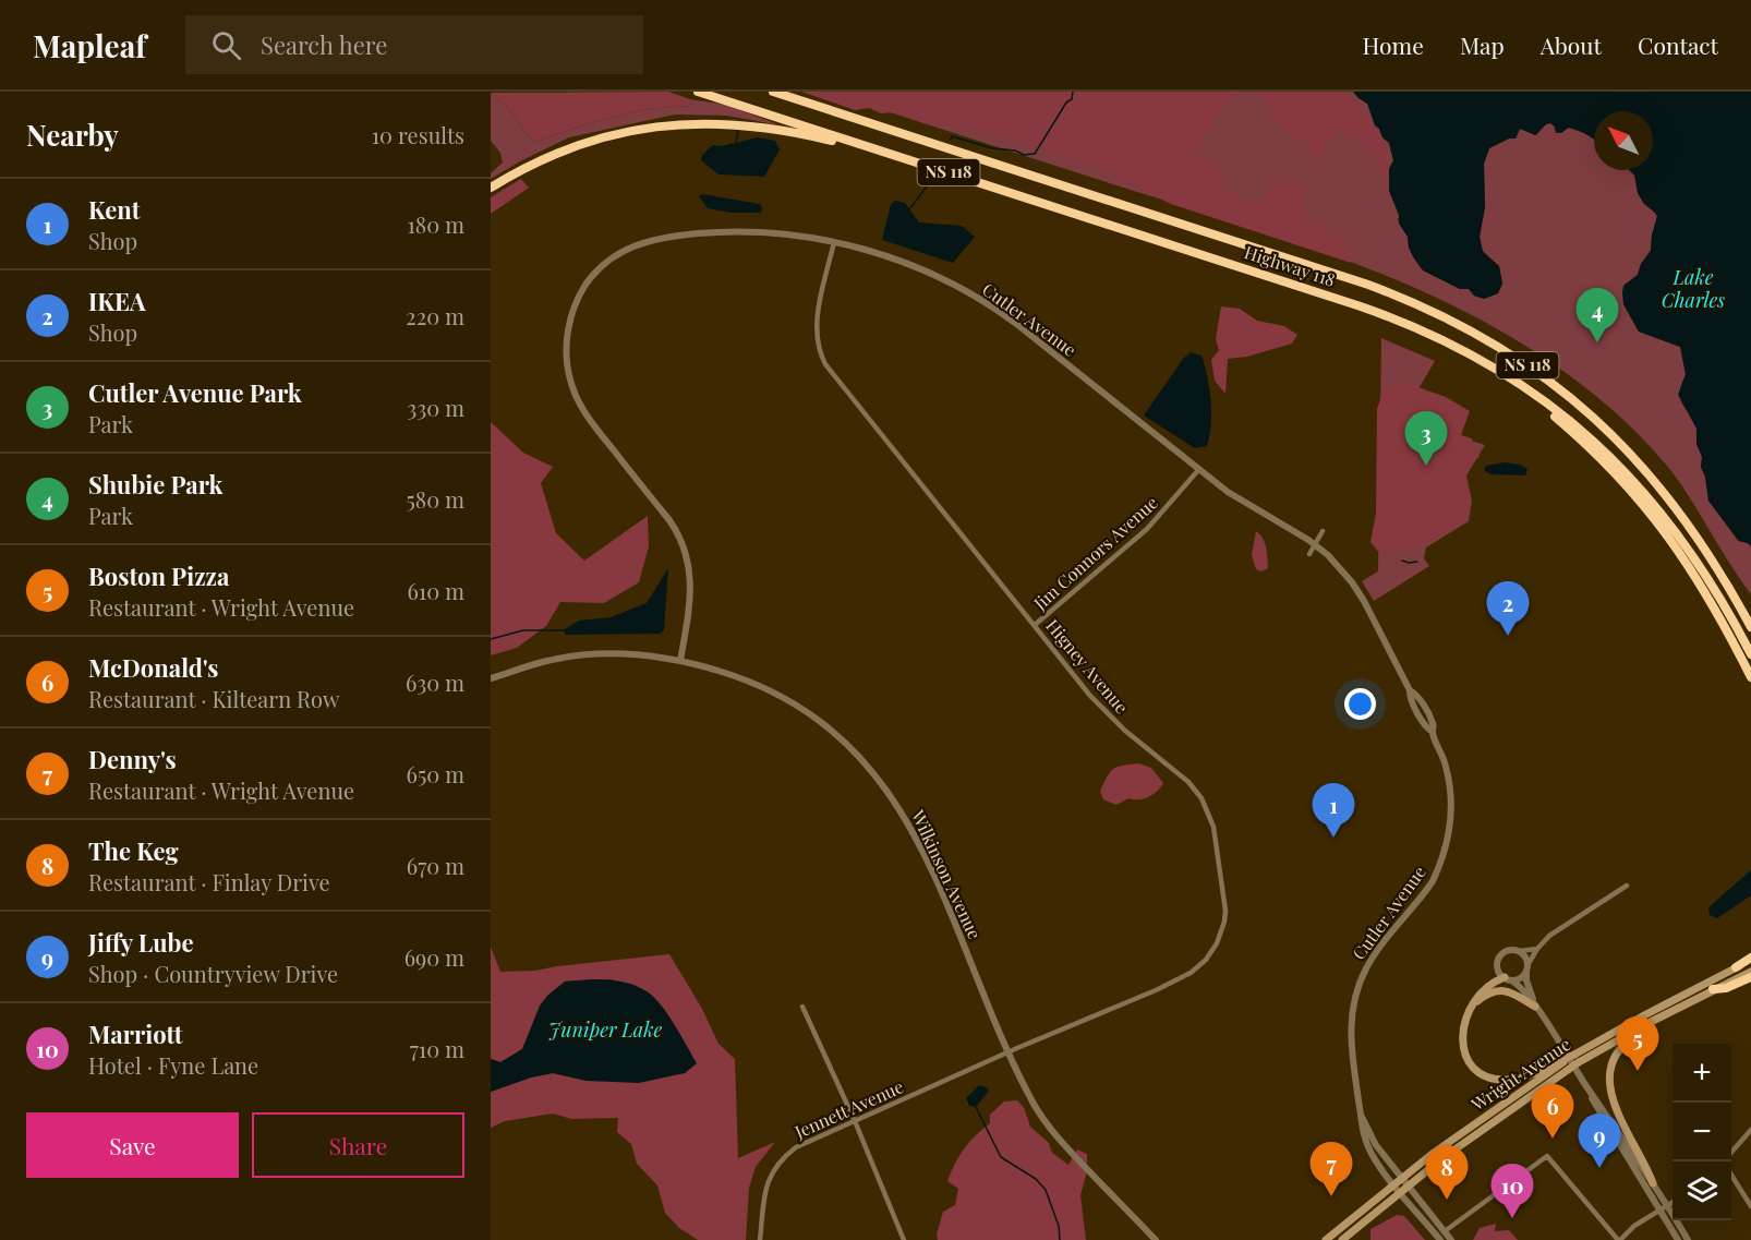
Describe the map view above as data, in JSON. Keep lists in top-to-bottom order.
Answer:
{
  "streets": {
    "highway": ["NS 118", "Highway 118"],
    "main road": ["Wright Avenue"],
    "street": [
      "Cutler Avenue",
      "Jim Connors Avenue",
      "Higney Avenue",
      "Wilkinson Avenue",
      "Jennett Avenue"
    ]
  },
  "crossings": [
    ["Cutler Avenue", "Jim Connors Avenue"],
    ["Cutler Avenue", "Higney Avenue"],
    ["Cutler Avenue", "Wilkinson Avenue"],
    ["Cutler Avenue", "Wright Avenue"],
    ["Jim Connors Avenue", "Higney Avenue"],
    ["Higney Avenue", "Wilkinson Avenue"],
    ["Higney Avenue", "Jennett Avenue"],
    ["Wilkinson Avenue", "Jennett Avenue"]
  ],
  "water": ["Lake Charles", "Juniper Lake"],
  "north": "top left",
  "page": {
    "header": "Mapleaf",
    "search": "Search here",
    "nav": [
      "Home",
      "Map",
      "About",
      "Contact"
    ],
    "heading": ["Nearby", "10 results"],
    "list": [
      {
        "mark": "1",
        "name": "Kent",
        "note": "Shop",
        "value": "180 m"
      },
      {
        "mark": "2",
        "name": "IKEA",
        "note": "Shop",
        "value": "220 m"
      },
      {
        "mark": "3",
        "name": "Cutler Avenue Park",
        "note": "Park",
        "value": "330 m"
      },
      {
        "mark": "4",
        "name": "Shubie Park",
        "note": "Park",
        "value": "580 m"
      },
      {
        "mark": "5",
        "name": "Boston Pizza",
        "note": "Restaurant · Wright Avenue",
        "value": "610 m"
      },
      {
        "mark": "6",
        "name": "McDonald's",
        "note": "Restaurant · Kiltearn Row",
        "value": "630 m"
      },
      {
        "mark": "7",
        "name": "Denny's",
        "note": "Restaurant · Wright Avenue",
        "value": "650 m"
      },
      {
        "mark": "8",
        "name": "The Keg",
        "note": "Restaurant · Finlay Drive",
        "value": "670 m"
      },
      {
        "mark": "9",
        "name": "Jiffy Lube",
        "note": "Shop · Countryview Drive",
        "value": "690 m"
      },
      {
        "mark": "10",
        "name": "Marriott",
        "note": "Hotel · Fyne Lane",
        "value": "710 m"
      }
    ],
    "pins": [
      "4",
      "3",
      "2",
      "1",
      "5",
      "6",
      "9",
      "7",
      "8",
      "10"
    ],
    "map_buttons": ["+", "−"],
    "buttons": ["Save", "Share"]
  }
}
